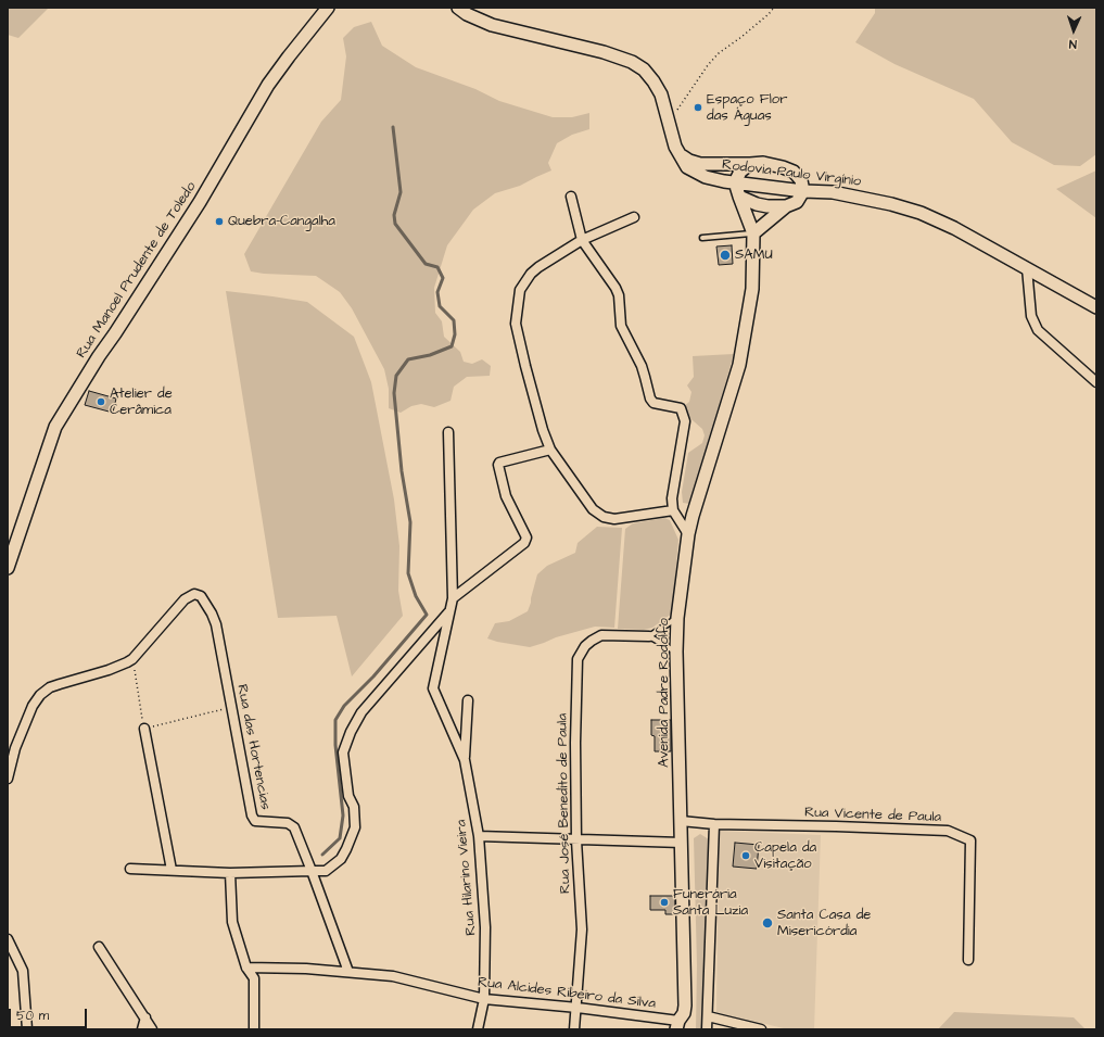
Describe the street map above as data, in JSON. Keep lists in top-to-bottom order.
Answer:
{
  "streets": {
    "street": [
      "Rodovia Paulo Virgínio",
      "Rua Manoel Prudente de Toledo",
      "Avenida Padre Rodolfo",
      "Rua das Hortencias",
      "Rua José Benedito de Paula",
      "Rua Vicente de Paula",
      "Rua Hilarino Vieira",
      "Rua Alcides Ribeiro da Silva"
    ]
  },
  "crossings": [
    ["Rodovia Paulo Virgínio", "Avenida Padre Rodolfo"],
    ["Avenida Padre Rodolfo", "Rua Vicente de Paula"],
    ["Avenida Padre Rodolfo", "Rua Alcides Ribeiro da Silva"],
    ["Rua das Hortencias", "Rua Alcides Ribeiro da Silva"],
    ["Rua José Benedito de Paula", "Rua Alcides Ribeiro da Silva"],
    ["Rua Hilarino Vieira", "Rua Alcides Ribeiro da Silva"]
  ],
  "places": [
    "Espaço Flor das Águas",
    "Quebra-Cangalha",
    "SAMU",
    "Atelier de Cerâmica",
    "Capela da Visitação",
    "Funerária Santa Luzia",
    "Santa Casa de Misericórdia"
  ],
  "scale_bar": "50 m",
  "north": "bottom"
}
